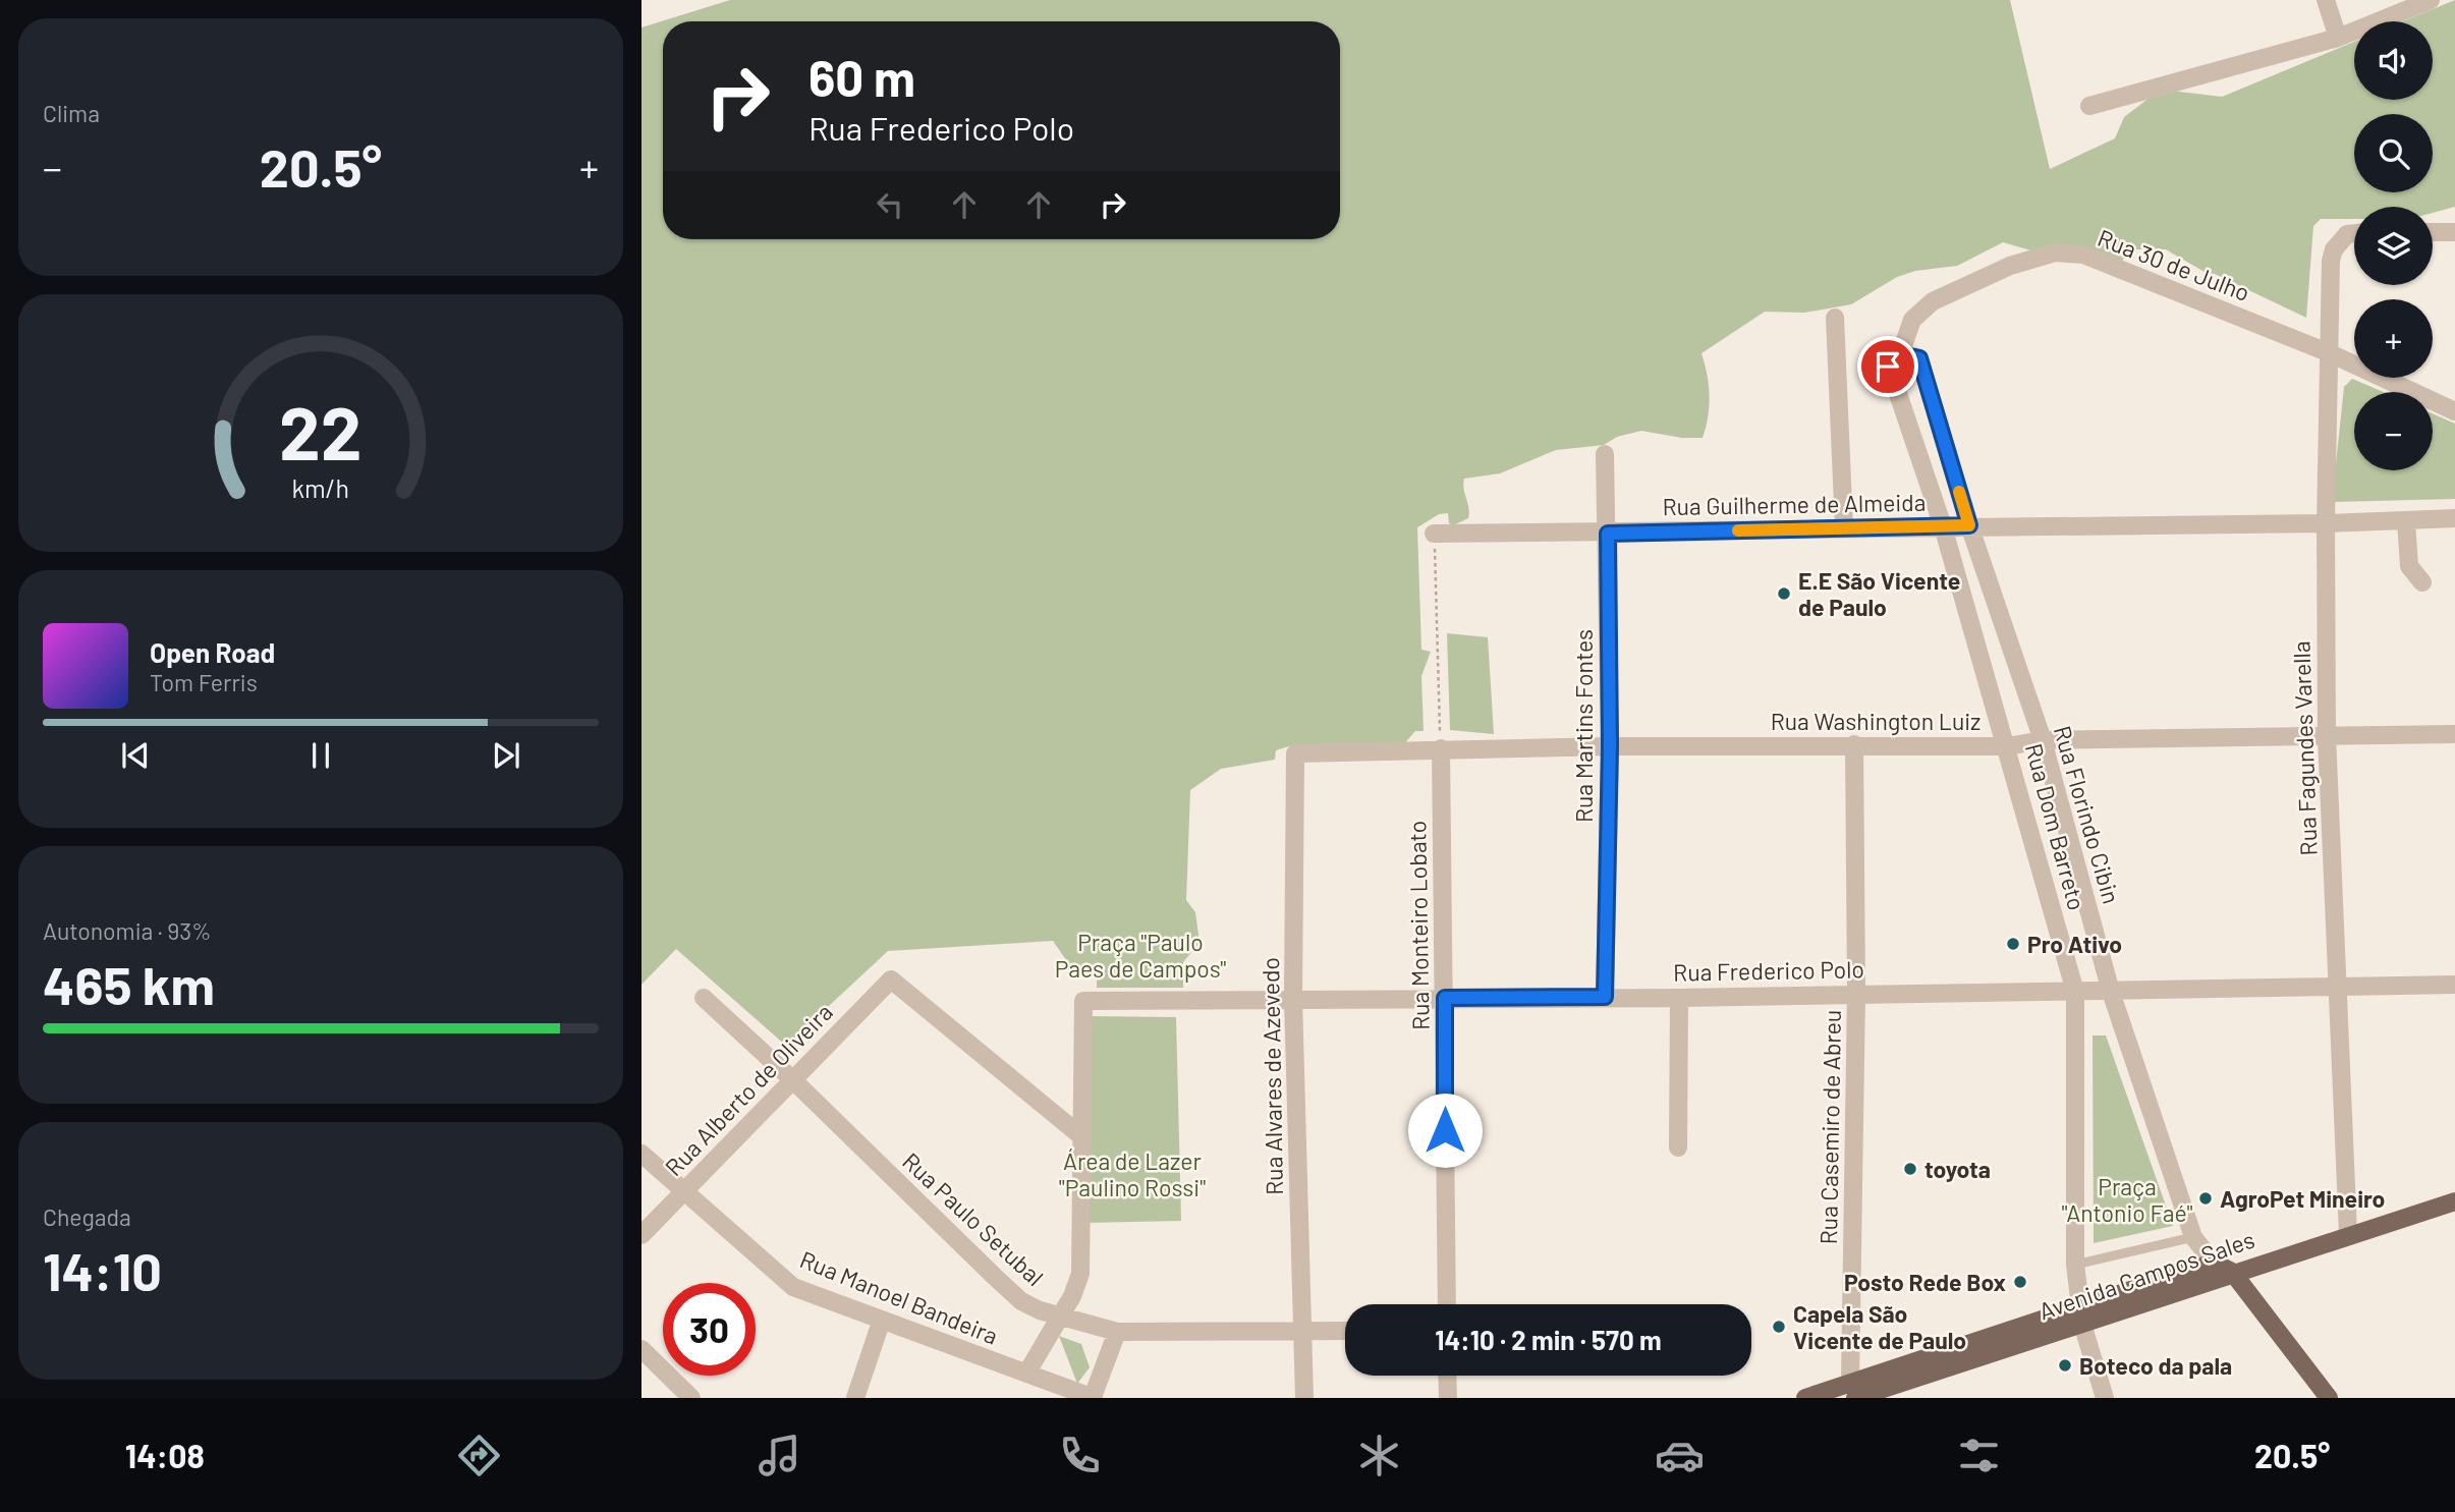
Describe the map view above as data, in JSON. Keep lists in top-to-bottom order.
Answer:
{
  "streets": {
    "main road": ["Rua Florindo Cibin", "Avenida Campos Sales"],
    "street": [
      "Rua 30 de Julho",
      "Rua Guilherme de Almeida",
      "Rua Washington Luiz",
      "Rua Martins Fontes",
      "Rua Fagundes Varella",
      "Rua Dom Barreto",
      "Rua Monteiro Lobato",
      "Rua Frederico Polo",
      "Rua Alvares de Azevedo",
      "Rua Alberto de Oliveira",
      "Rua Casemiro de Abreu",
      "Rua Paulo Setubal",
      "Rua Manoel Bandeira"
    ]
  },
  "crossings": [
    ["Rua 30 de Julho", "Rua Fagundes Varella"],
    ["Rua 30 de Julho", "Rua Florindo Cibin"],
    ["Rua 30 de Julho", "Rua Dom Barreto"],
    ["Rua Guilherme de Almeida", "Rua Martins Fontes"],
    ["Rua Guilherme de Almeida", "Rua Fagundes Varella"],
    ["Rua Guilherme de Almeida", "Rua Florindo Cibin"],
    ["Rua Guilherme de Almeida", "Rua Dom Barreto"],
    ["Rua Washington Luiz", "Rua Martins Fontes"],
    ["Rua Washington Luiz", "Rua Fagundes Varella"],
    ["Rua Washington Luiz", "Rua Florindo Cibin"],
    ["Rua Washington Luiz", "Rua Dom Barreto"],
    ["Rua Washington Luiz", "Rua Monteiro Lobato"],
    ["Rua Washington Luiz", "Rua Alvares de Azevedo"],
    ["Rua Washington Luiz", "Rua Casemiro de Abreu"],
    ["Rua Martins Fontes", "Rua Frederico Polo"],
    ["Rua Fagundes Varella", "Rua Frederico Polo"],
    ["Rua Fagundes Varella", "Avenida Campos Sales"],
    ["Rua Florindo Cibin", "Rua Dom Barreto"],
    ["Rua Florindo Cibin", "Rua Frederico Polo"],
    ["Rua Florindo Cibin", "Avenida Campos Sales"],
    ["Rua Dom Barreto", "Rua Frederico Polo"],
    ["Rua Dom Barreto", "Avenida Campos Sales"],
    ["Rua Monteiro Lobato", "Rua Frederico Polo"],
    ["Rua Frederico Polo", "Rua Alvares de Azevedo"],
    ["Rua Frederico Polo", "Rua Alberto de Oliveira"],
    ["Rua Frederico Polo", "Rua Casemiro de Abreu"],
    ["Rua Alvares de Azevedo", "Rua Paulo Setubal"],
    ["Rua Alberto de Oliveira", "Rua Paulo Setubal"],
    ["Rua Alberto de Oliveira", "Rua Manoel Bandeira"],
    ["Rua Casemiro de Abreu", "Avenida Campos Sales"]
  ],
  "parks": ["Praça \"Paulo Paes de Campos\"", "Área de Lazer \"Paulino Rossi\"", "Praça \"Antonio Faé\""],
  "places": [
    "E.E São Vicente de Paulo",
    "Pro Ativo",
    "toyota",
    "AgroPet Mineiro",
    "Posto Rede Box",
    "Capela São Vicente de Paulo",
    "Boteco da pala"
  ],
  "page": {
    "tile": [
      "Clima",
      ["Autonomia · 93%", "465 km"],
      ["Chegada", "14:10"]
    ],
    "map_buttons": ["+", "−"],
    "turn": ["60 m", "Rua Frederico Polo"],
    "heat": ["−", "20.5°", "+"],
    "song": ["Open Road", "Tom Ferris"],
    "limit": "30",
    "trip": "14:10 · 2 min · 570 m",
    "tabs": ["14:08", "20.5°"],
    "gauge": ["22", "km/h"]
  }
}
